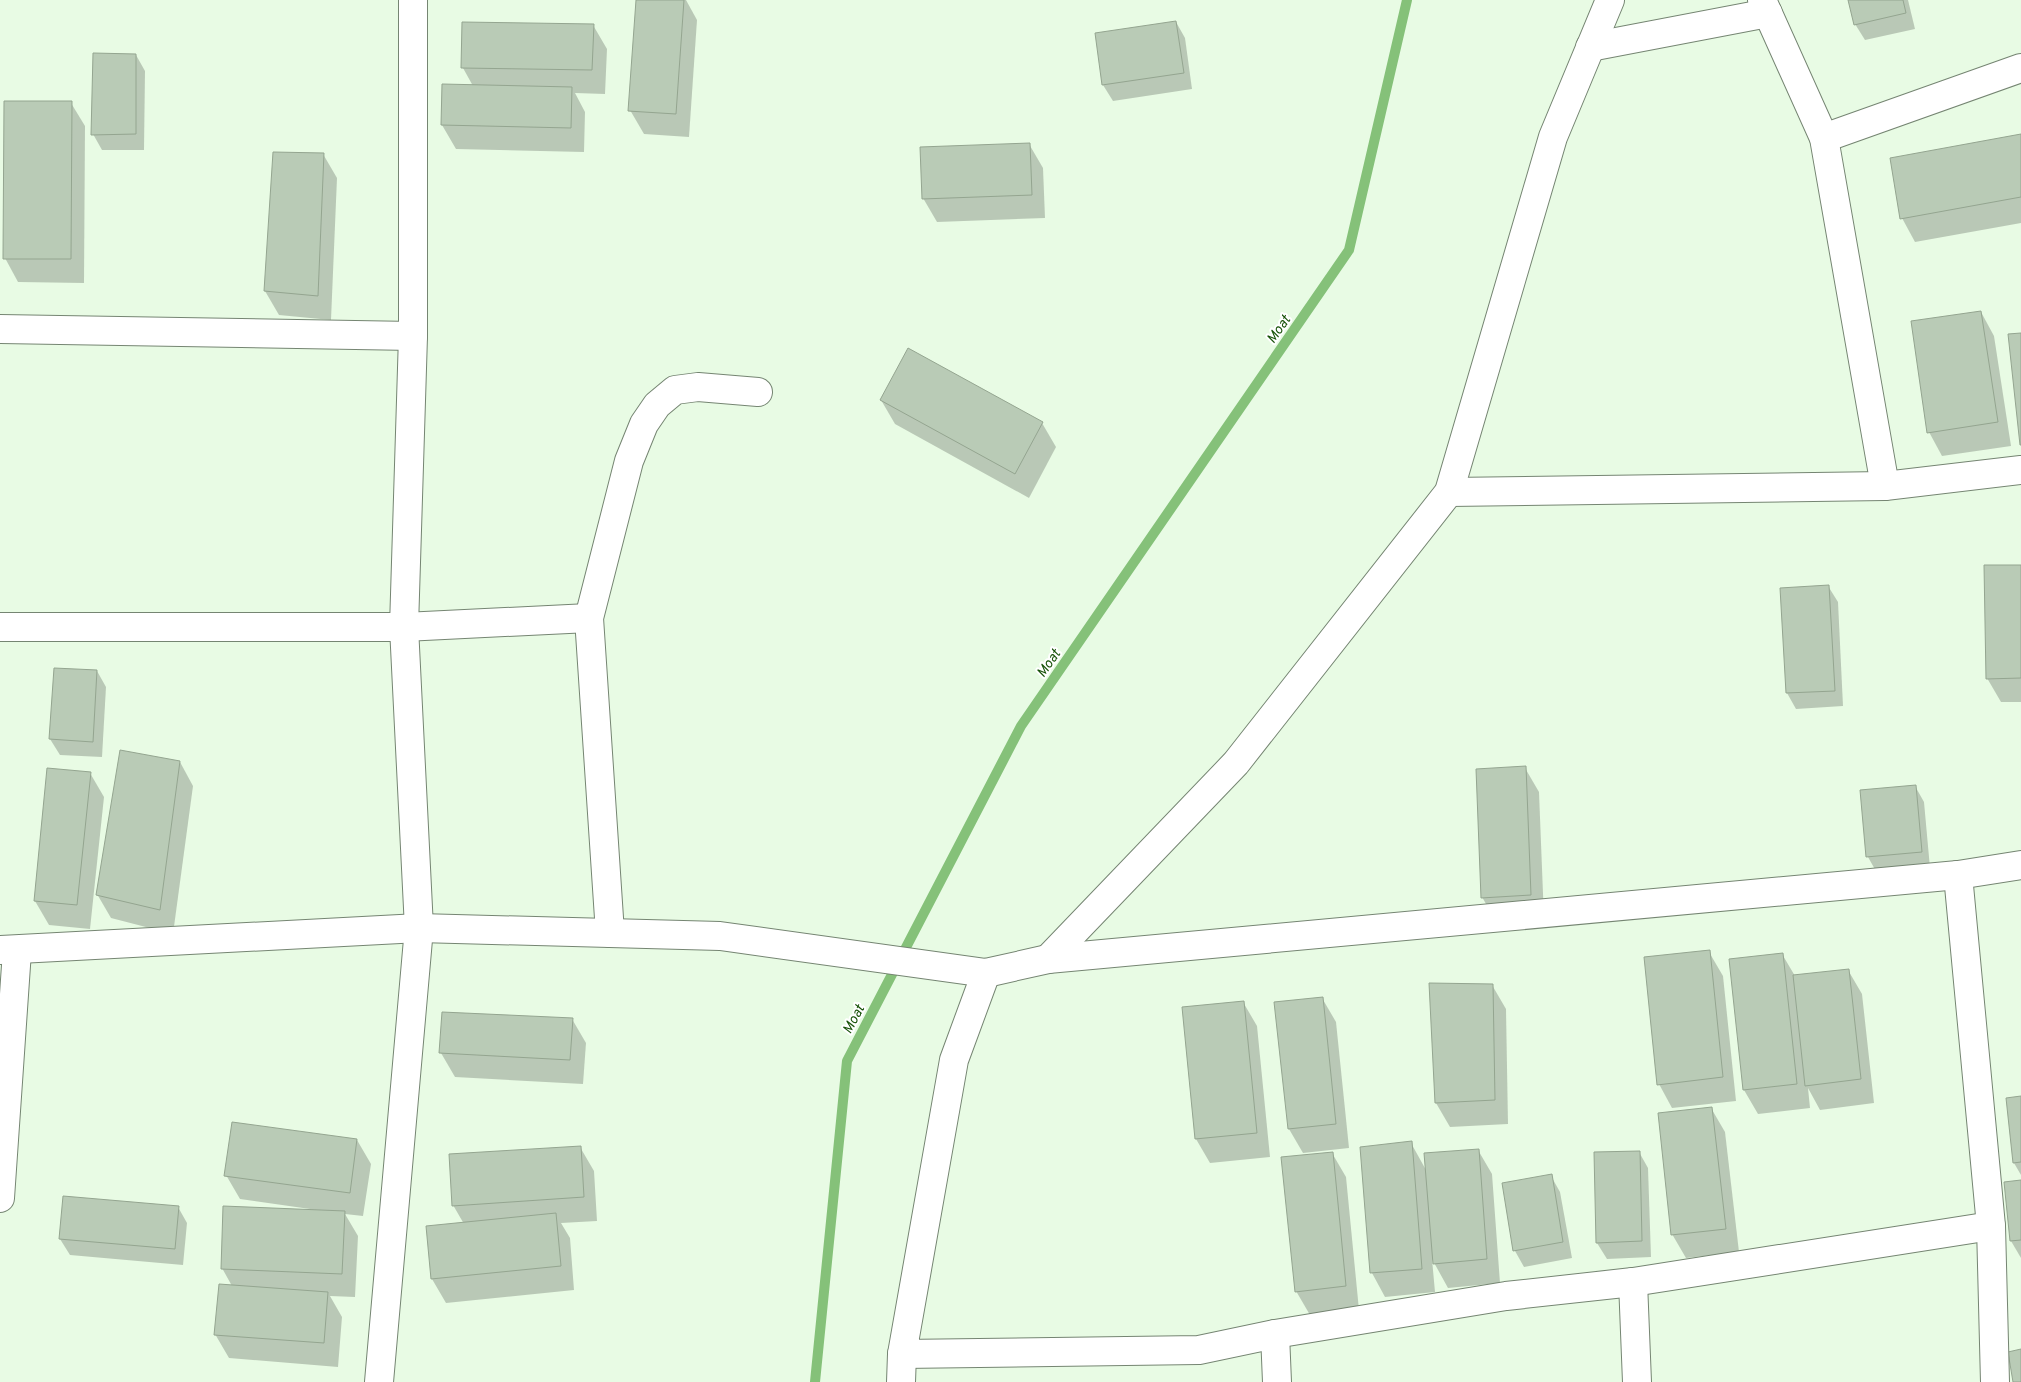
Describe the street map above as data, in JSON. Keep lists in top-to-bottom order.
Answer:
{
  "water": ["Moat"]
}
